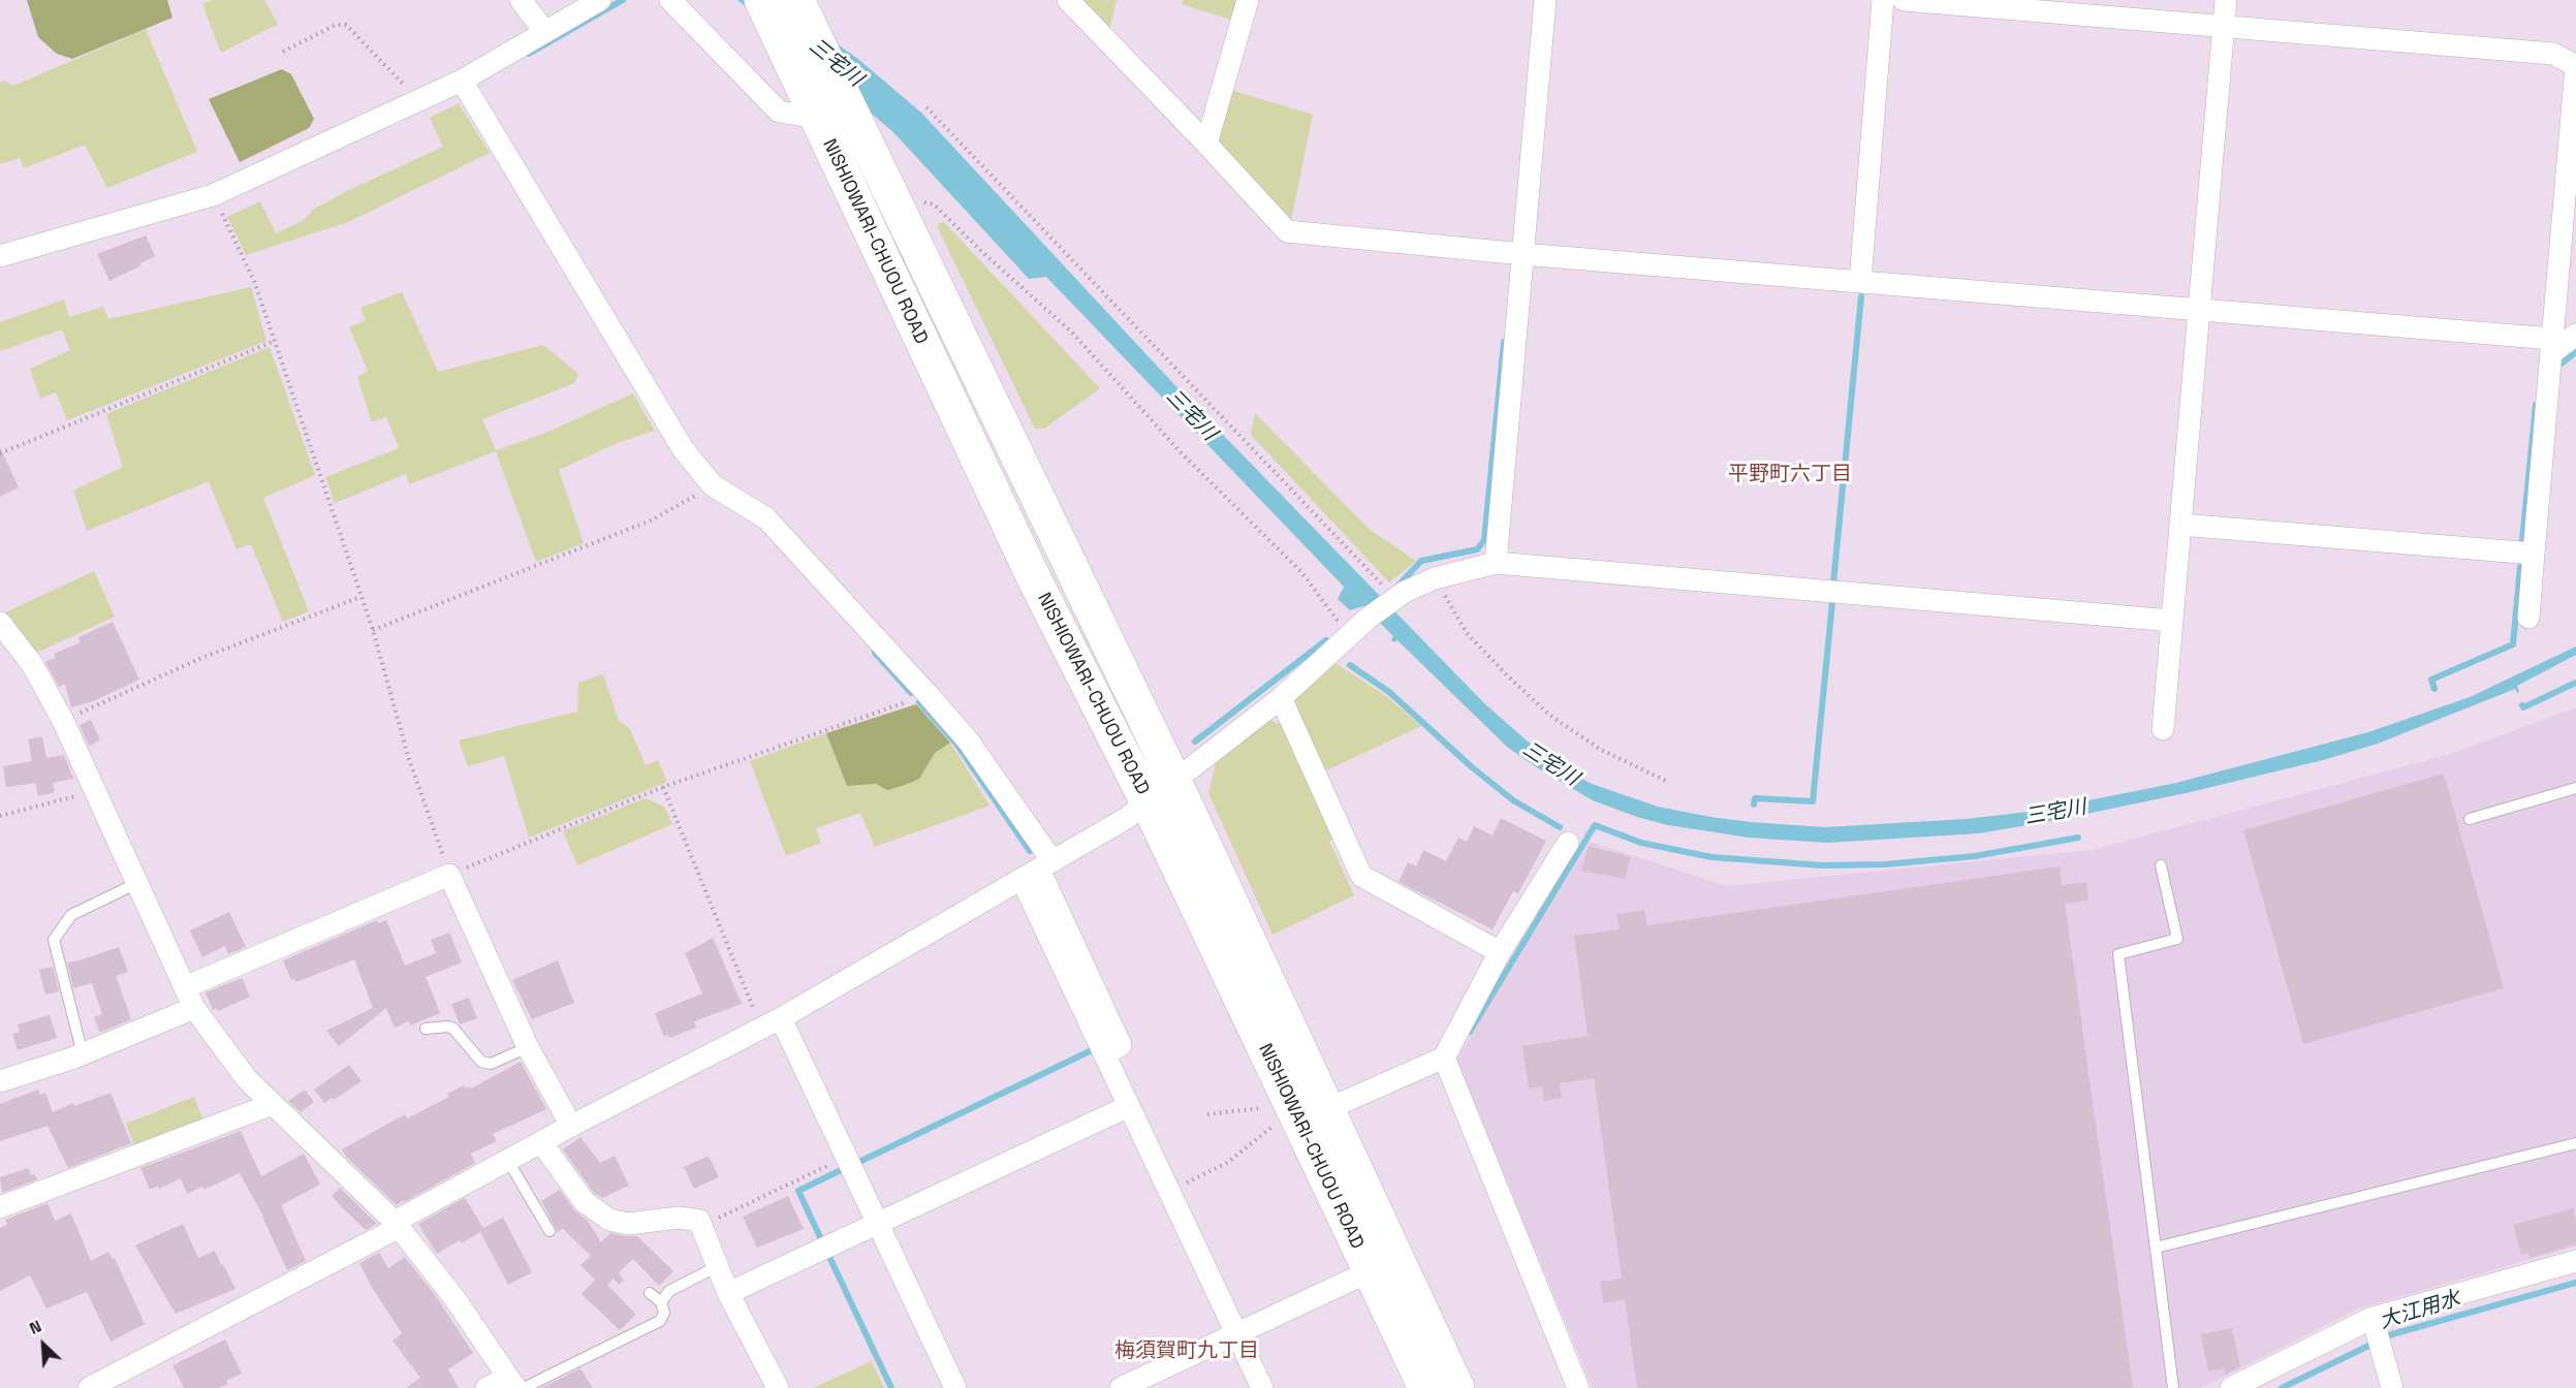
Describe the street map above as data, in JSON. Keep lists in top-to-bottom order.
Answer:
{
  "streets": {
    "main road": ["NISHIOWARI-CHUOU ROAD"]
  },
  "districts": ["平野町六丁目", "梅須賀町九丁目"],
  "water": ["三宅川", "大江用水"],
  "north": "top left"
}
